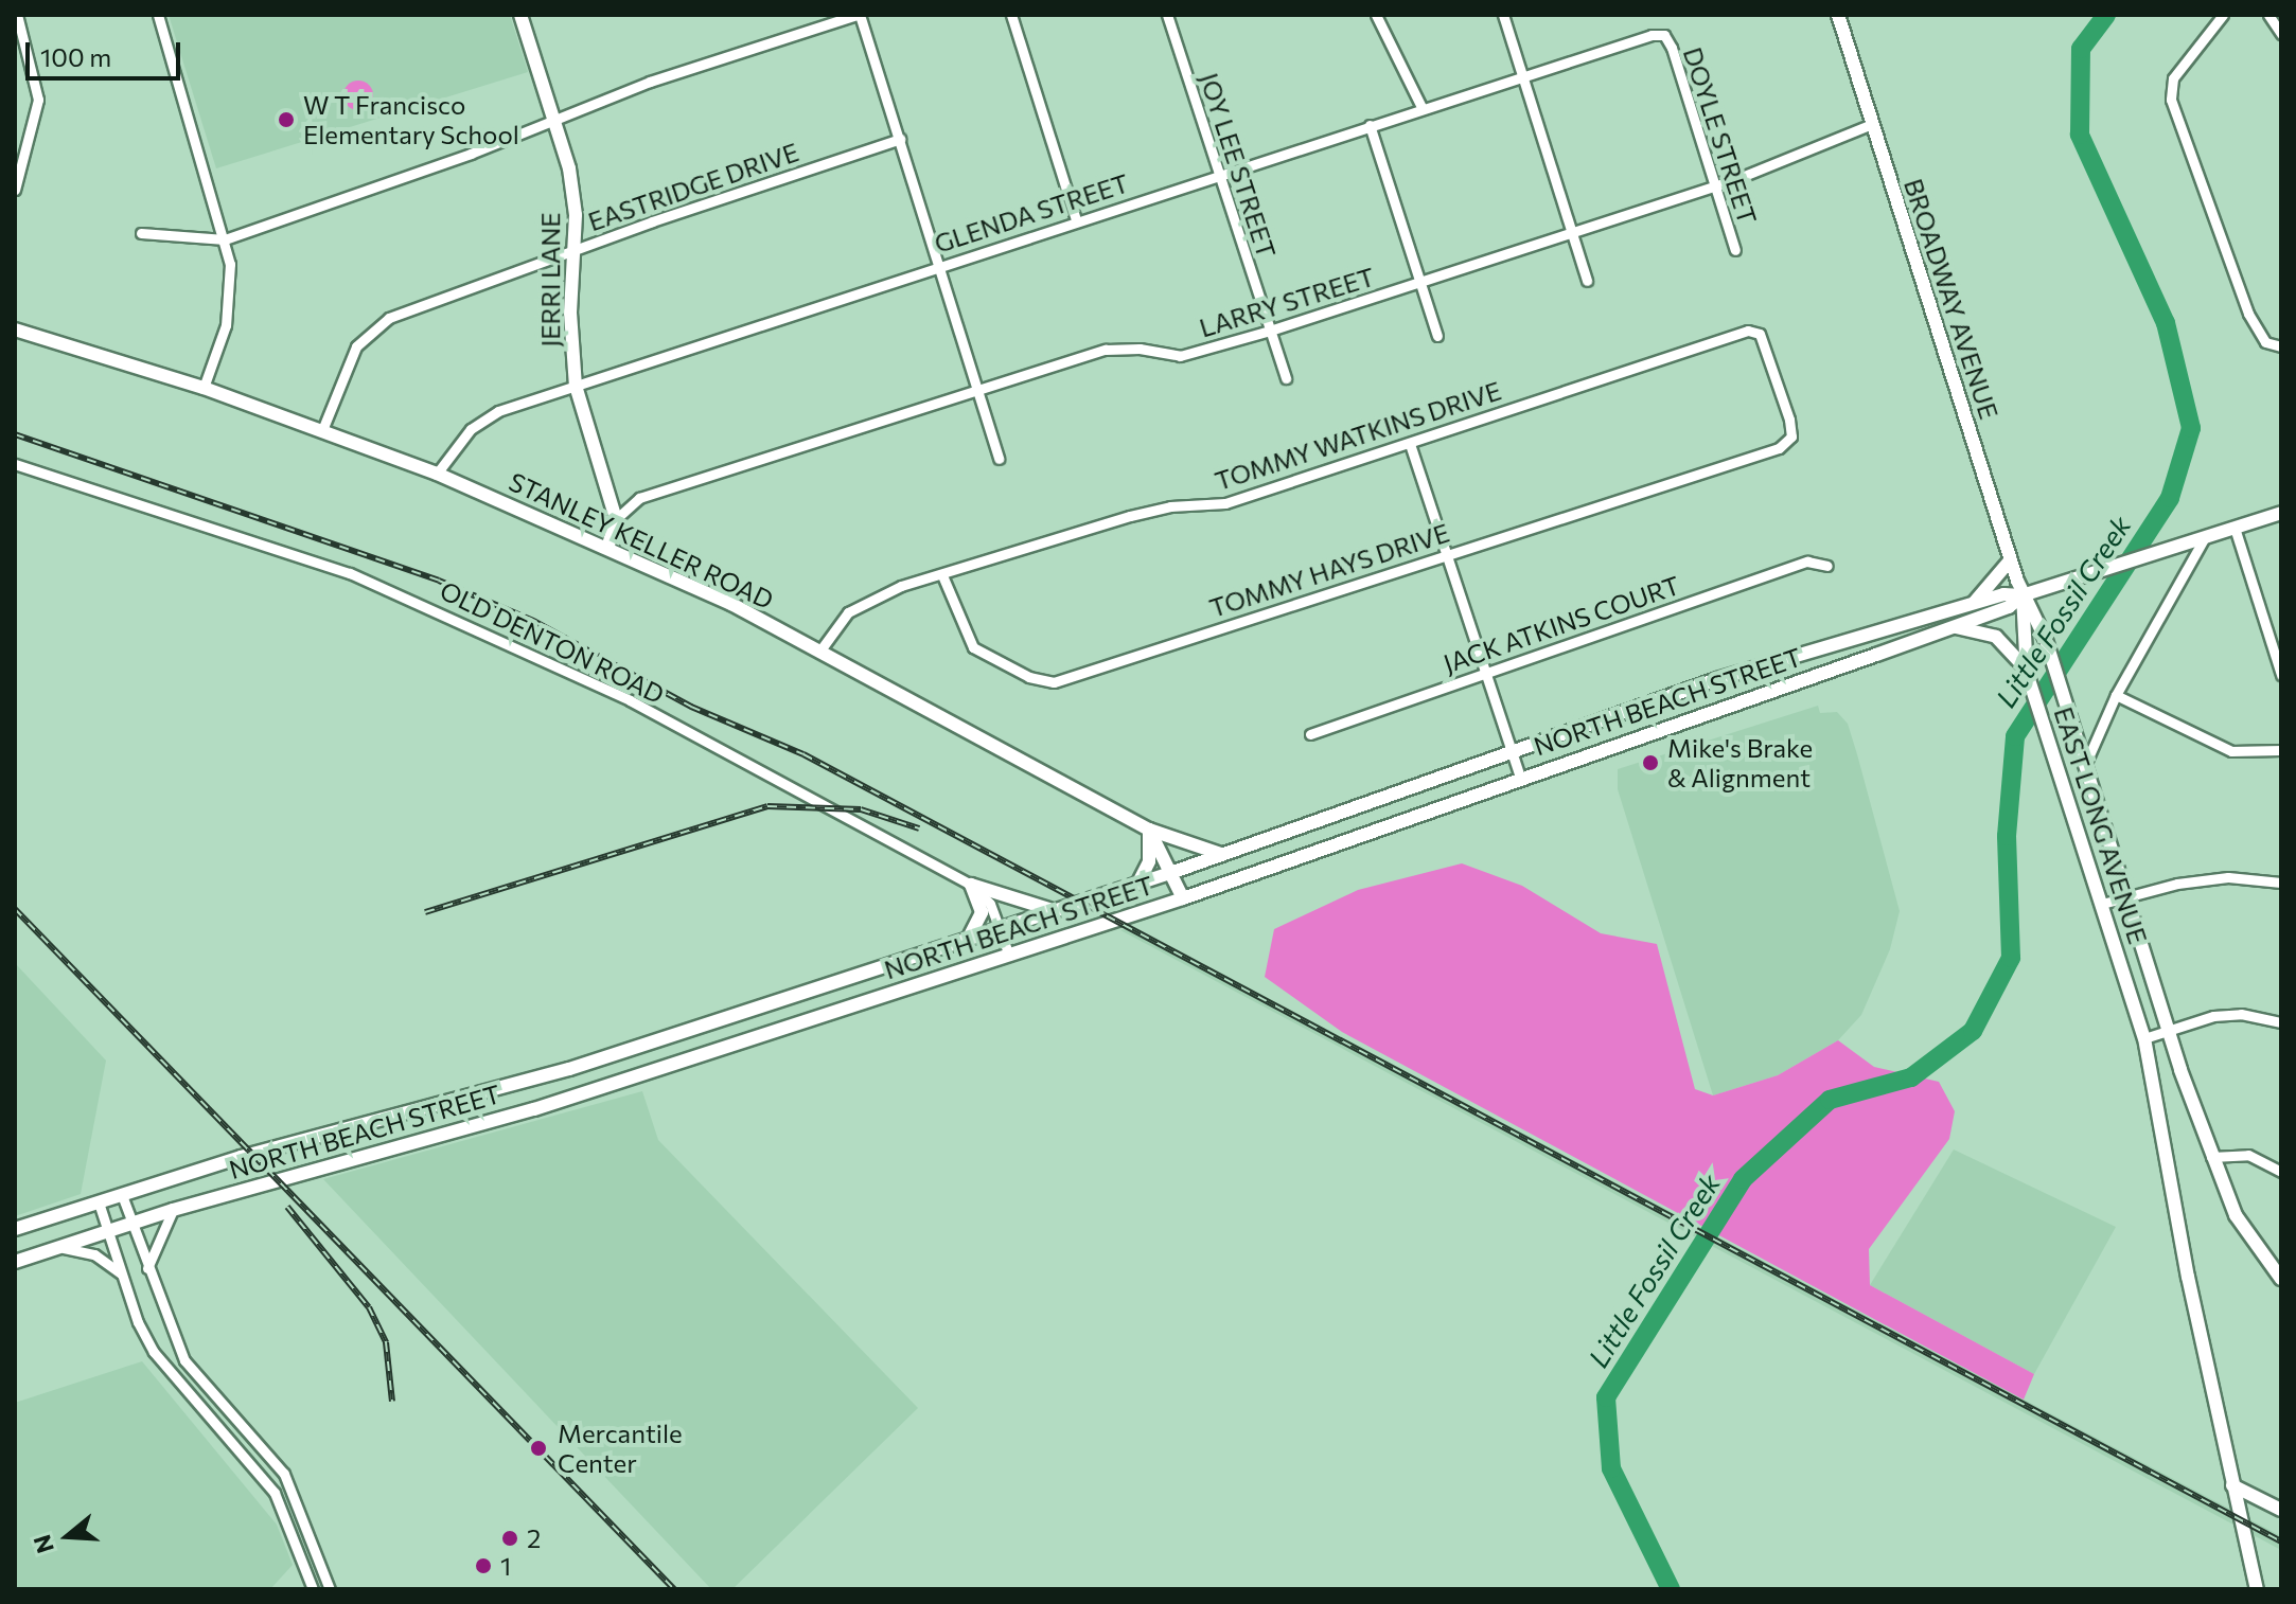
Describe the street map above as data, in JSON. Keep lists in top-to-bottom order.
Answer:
{
  "streets": {
    "main road": [
      "JERRI LANE",
      "BROADWAY AVENUE",
      "STANLEY KELLER ROAD",
      "NORTH BEACH STREET",
      "EAST LONG AVENUE"
    ],
    "street": [
      "DOYLE STREET",
      "JOY LEE STREET",
      "EASTRIDGE DRIVE",
      "GLENDA STREET",
      "LARRY STREET",
      "TOMMY WATKINS DRIVE",
      "TOMMY HAYS DRIVE",
      "JACK ATKINS COURT",
      "OLD DENTON ROAD"
    ]
  },
  "crossings": [
    ["DOYLE STREET", "GLENDA STREET"],
    ["DOYLE STREET", "LARRY STREET"],
    ["JOY LEE STREET", "GLENDA STREET"],
    ["JOY LEE STREET", "LARRY STREET"],
    ["EASTRIDGE DRIVE", "JERRI LANE"],
    ["EASTRIDGE DRIVE", "STANLEY KELLER ROAD"],
    ["GLENDA STREET", "JERRI LANE"],
    ["GLENDA STREET", "STANLEY KELLER ROAD"],
    ["JERRI LANE", "LARRY STREET"],
    ["BROADWAY AVENUE", "LARRY STREET"],
    ["BROADWAY AVENUE", "NORTH BEACH STREET"],
    ["BROADWAY AVENUE", "EAST LONG AVENUE"],
    ["TOMMY WATKINS DRIVE", "STANLEY KELLER ROAD"],
    ["TOMMY WATKINS DRIVE", "TOMMY HAYS DRIVE"],
    ["STANLEY KELLER ROAD", "NORTH BEACH STREET"],
    ["OLD DENTON ROAD", "NORTH BEACH STREET"],
    ["NORTH BEACH STREET", "EAST LONG AVENUE"]
  ],
  "water": ["Little Fossil Creek"],
  "places": [
    "W T Francisco Elementary School",
    "Mike's Brake & Alignment",
    "Mercantile Center",
    "2",
    "1"
  ],
  "scale_bar": "100 m",
  "north": "left"
}
